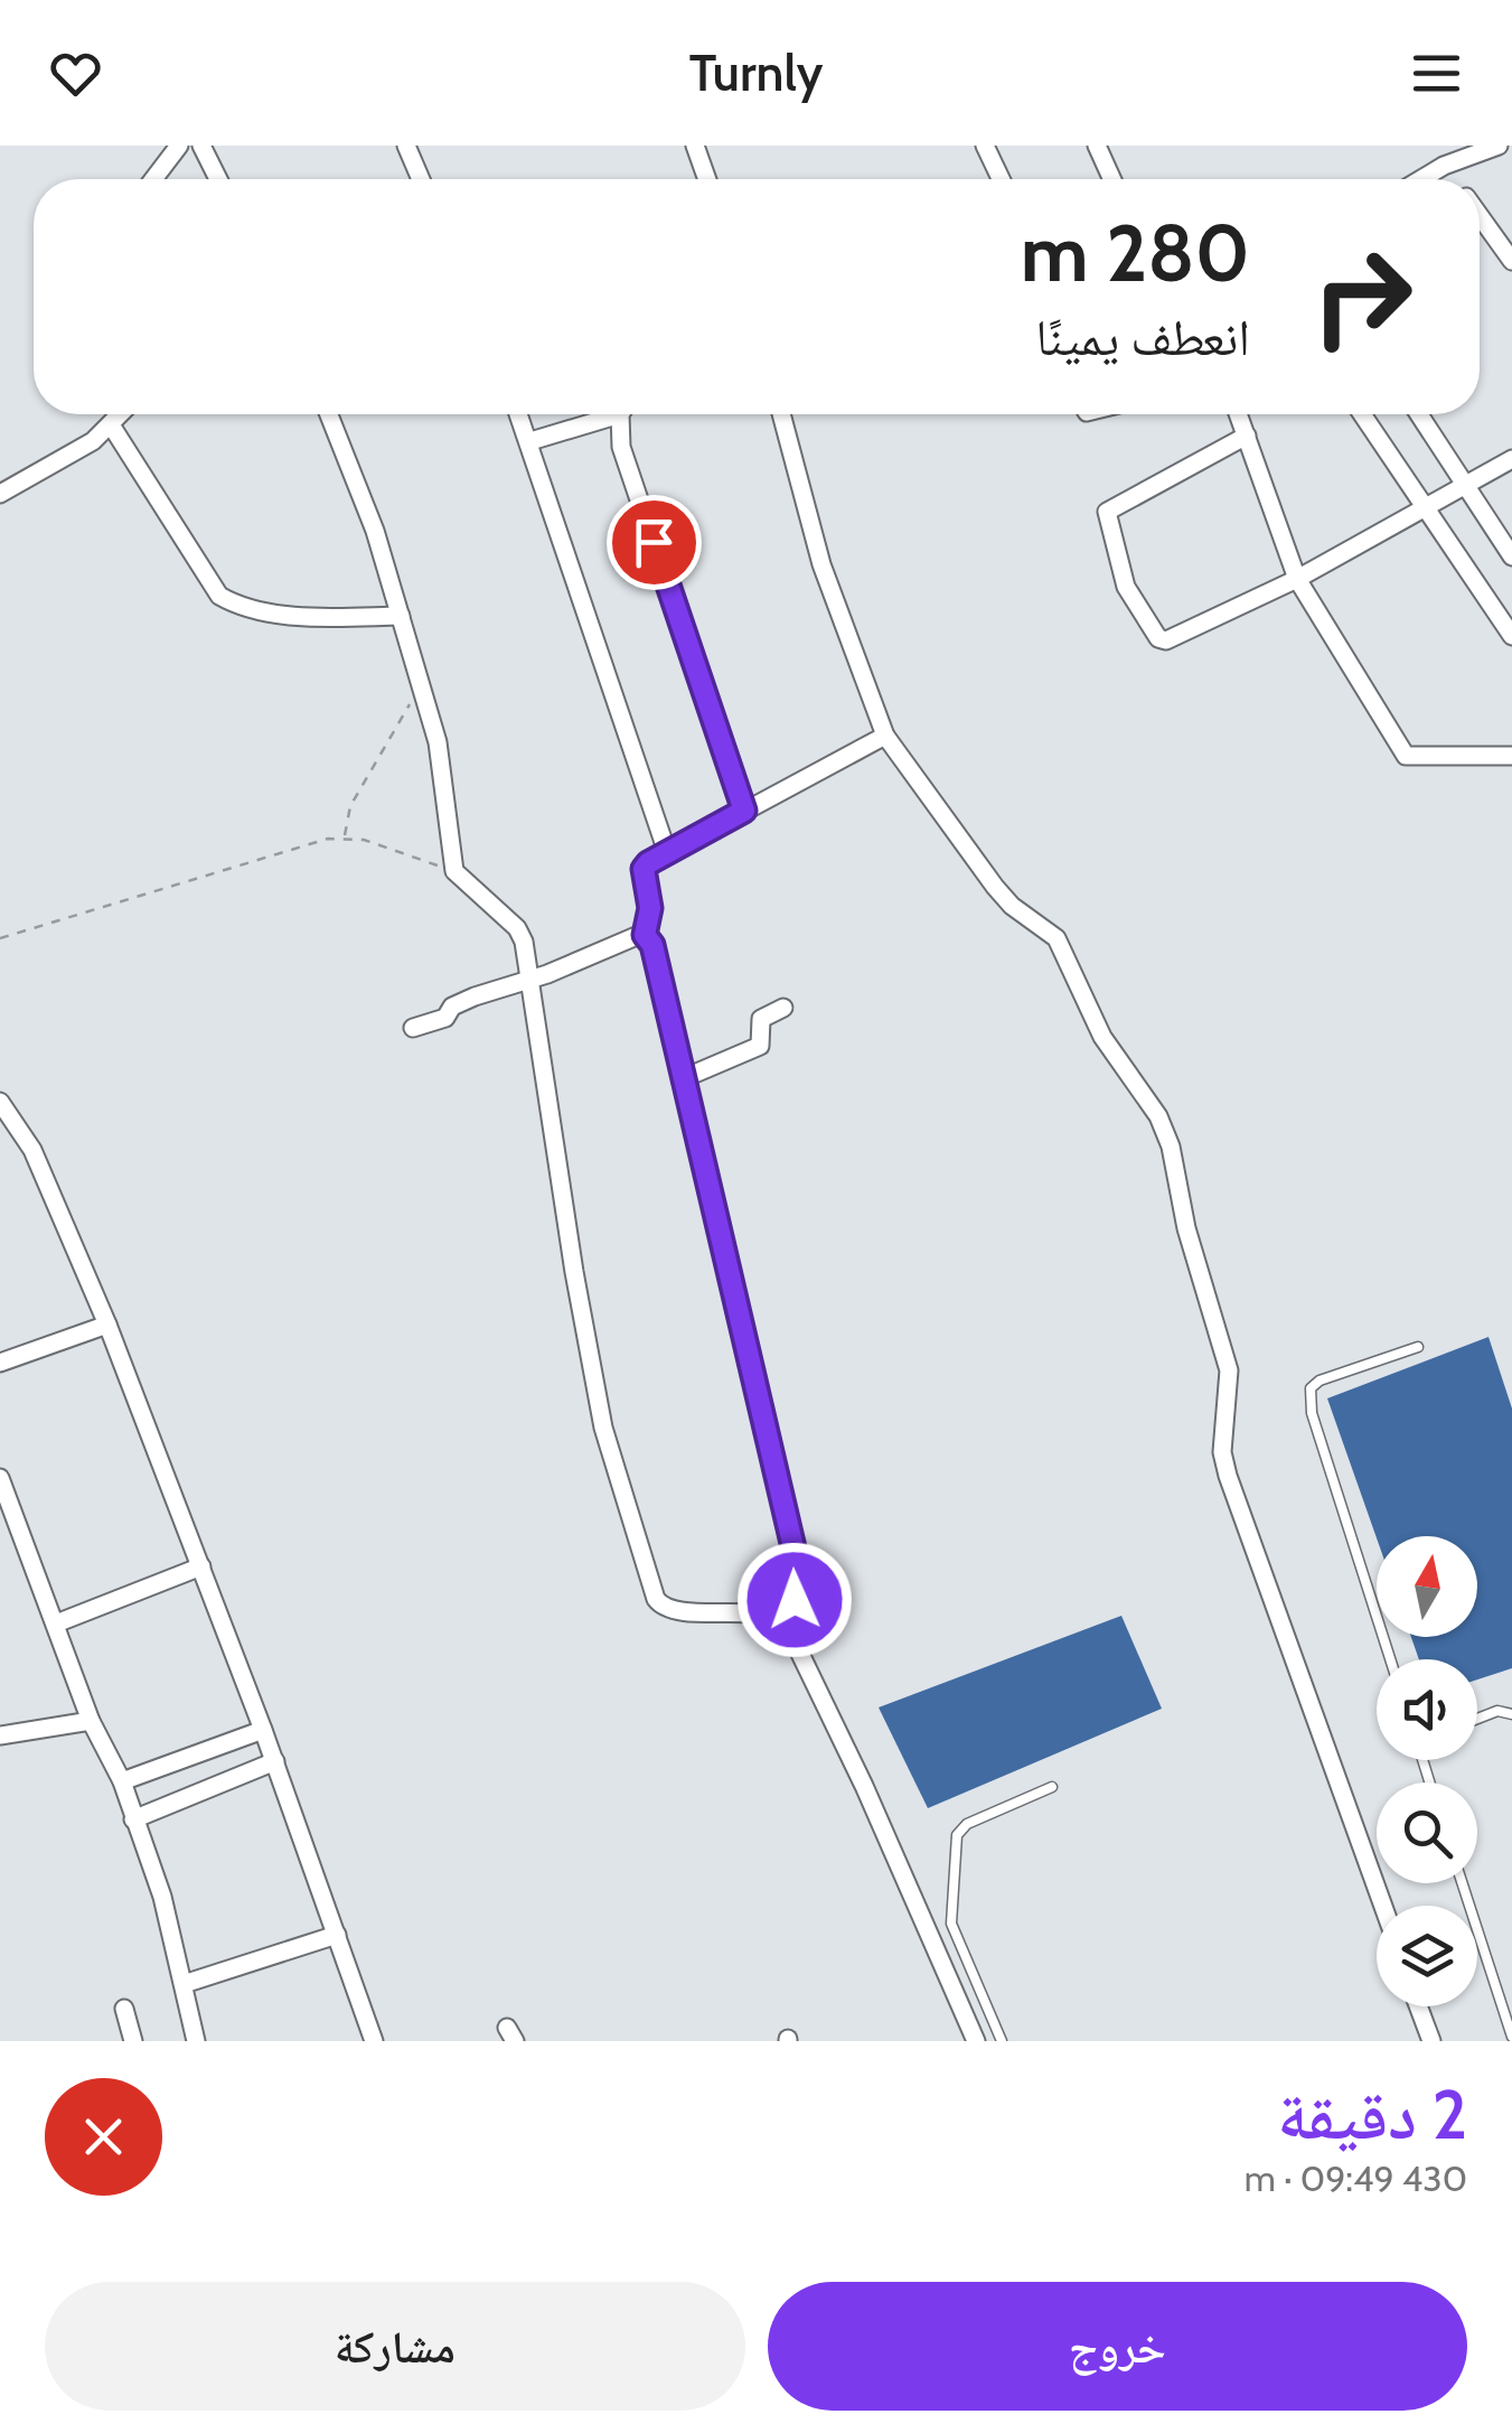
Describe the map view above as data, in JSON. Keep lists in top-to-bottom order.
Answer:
{
  "north": "top",
  "page": {
    "header": "Turnly",
    "turn": ["280 m", "انعطف يمينًا"],
    "heading": ["2 دقيقة", "430 m · 09:49"],
    "buttons": ["خروج", "مشاركة"]
  }
}
